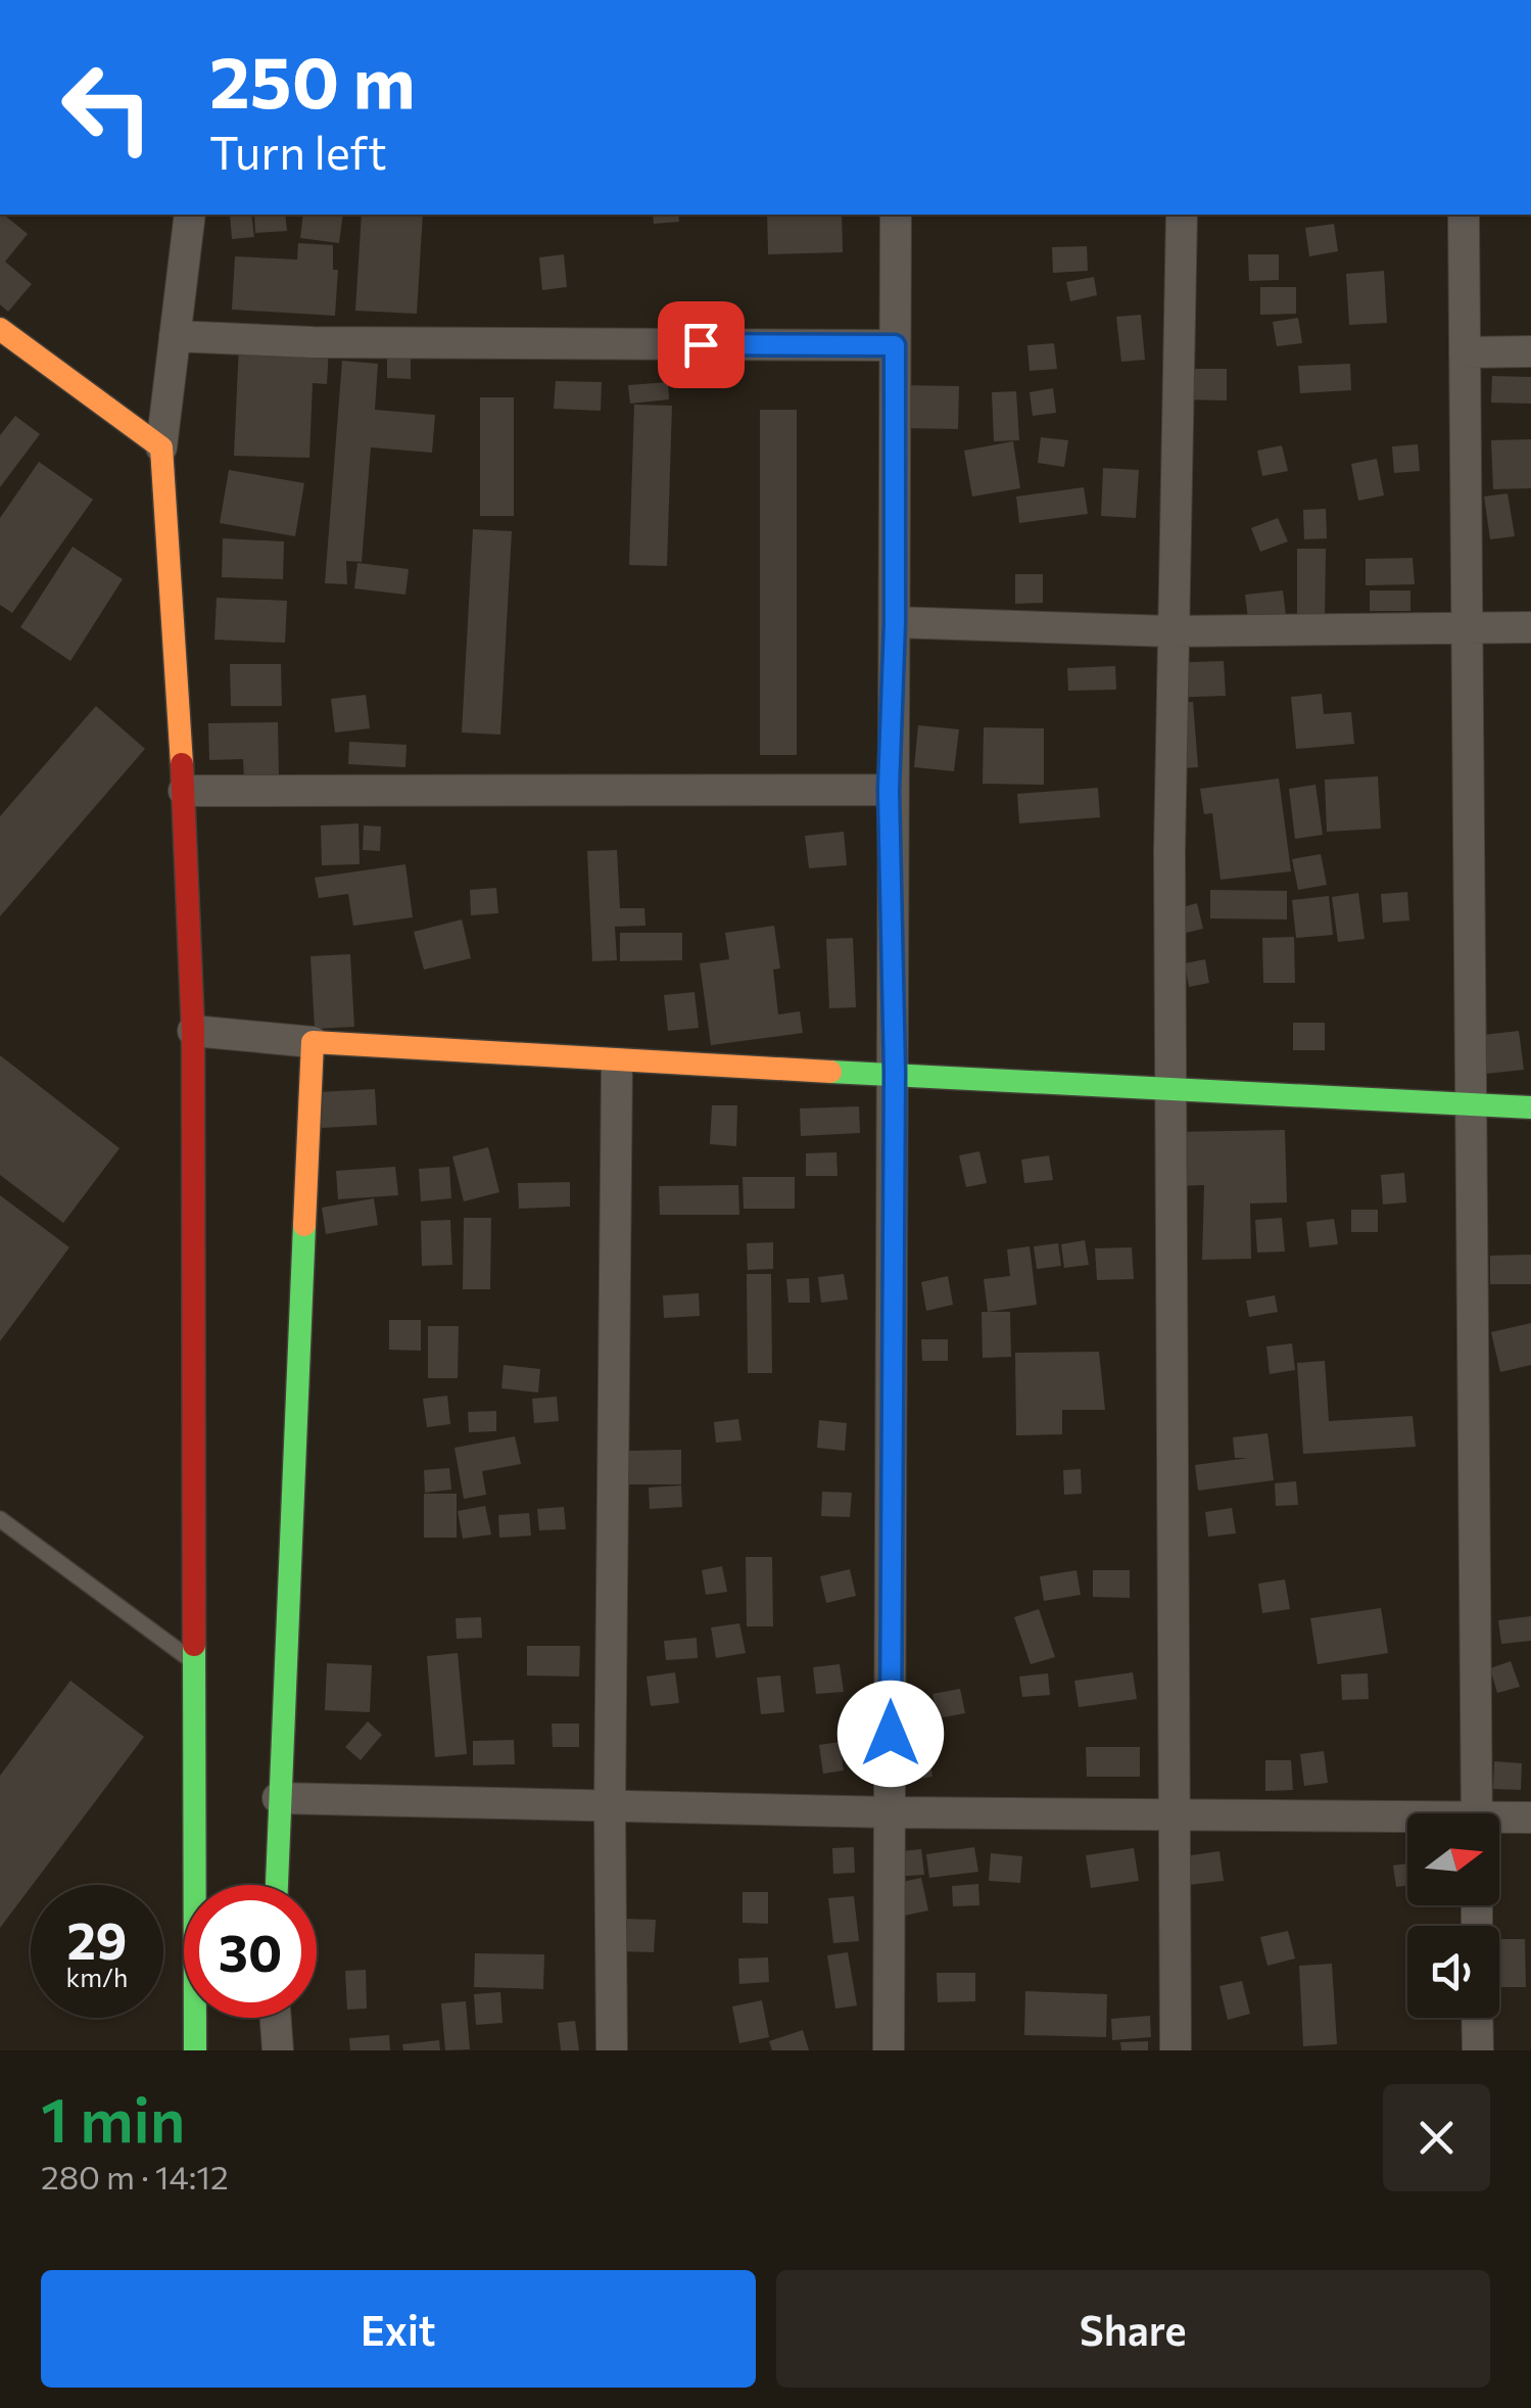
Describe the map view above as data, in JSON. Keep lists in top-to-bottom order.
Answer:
{
  "north": "right",
  "page": {
    "turn": ["250 m", "Turn left"],
    "speed": "29 km/h",
    "limit": "30",
    "heading": ["1 min", "280 m · 14:12"],
    "buttons": ["Exit", "Share"]
  }
}
